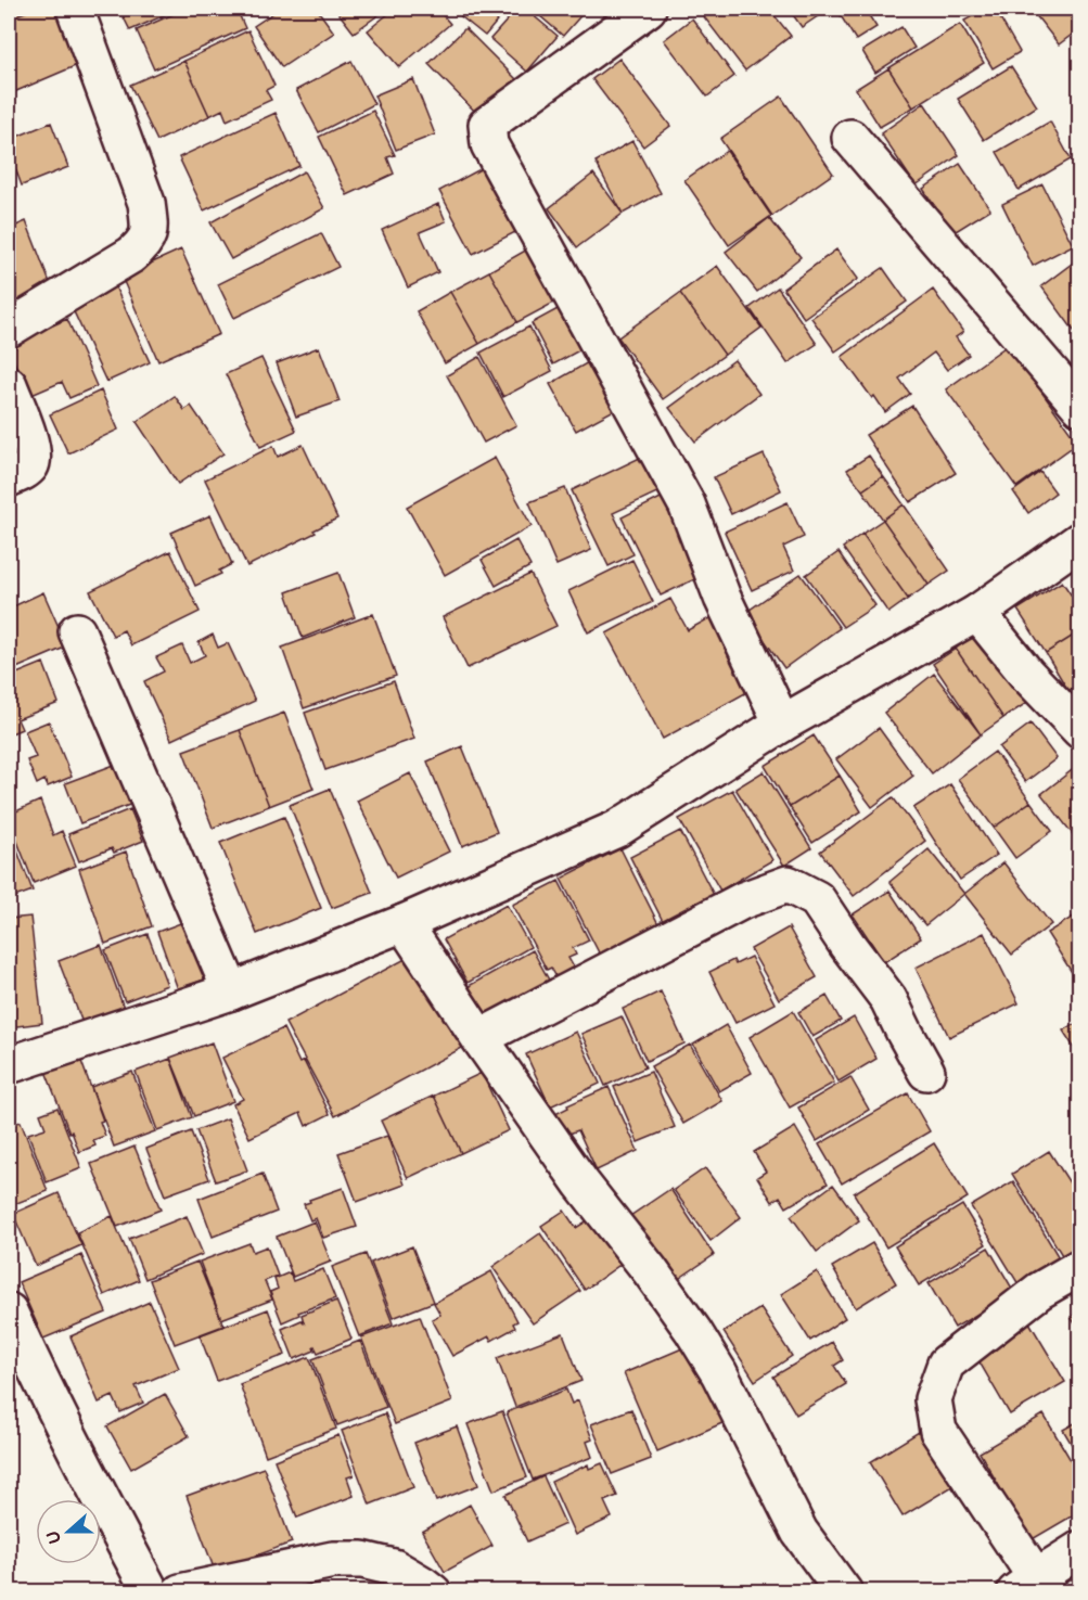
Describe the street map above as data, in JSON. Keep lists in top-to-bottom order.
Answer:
{
  "north": "left"
}
